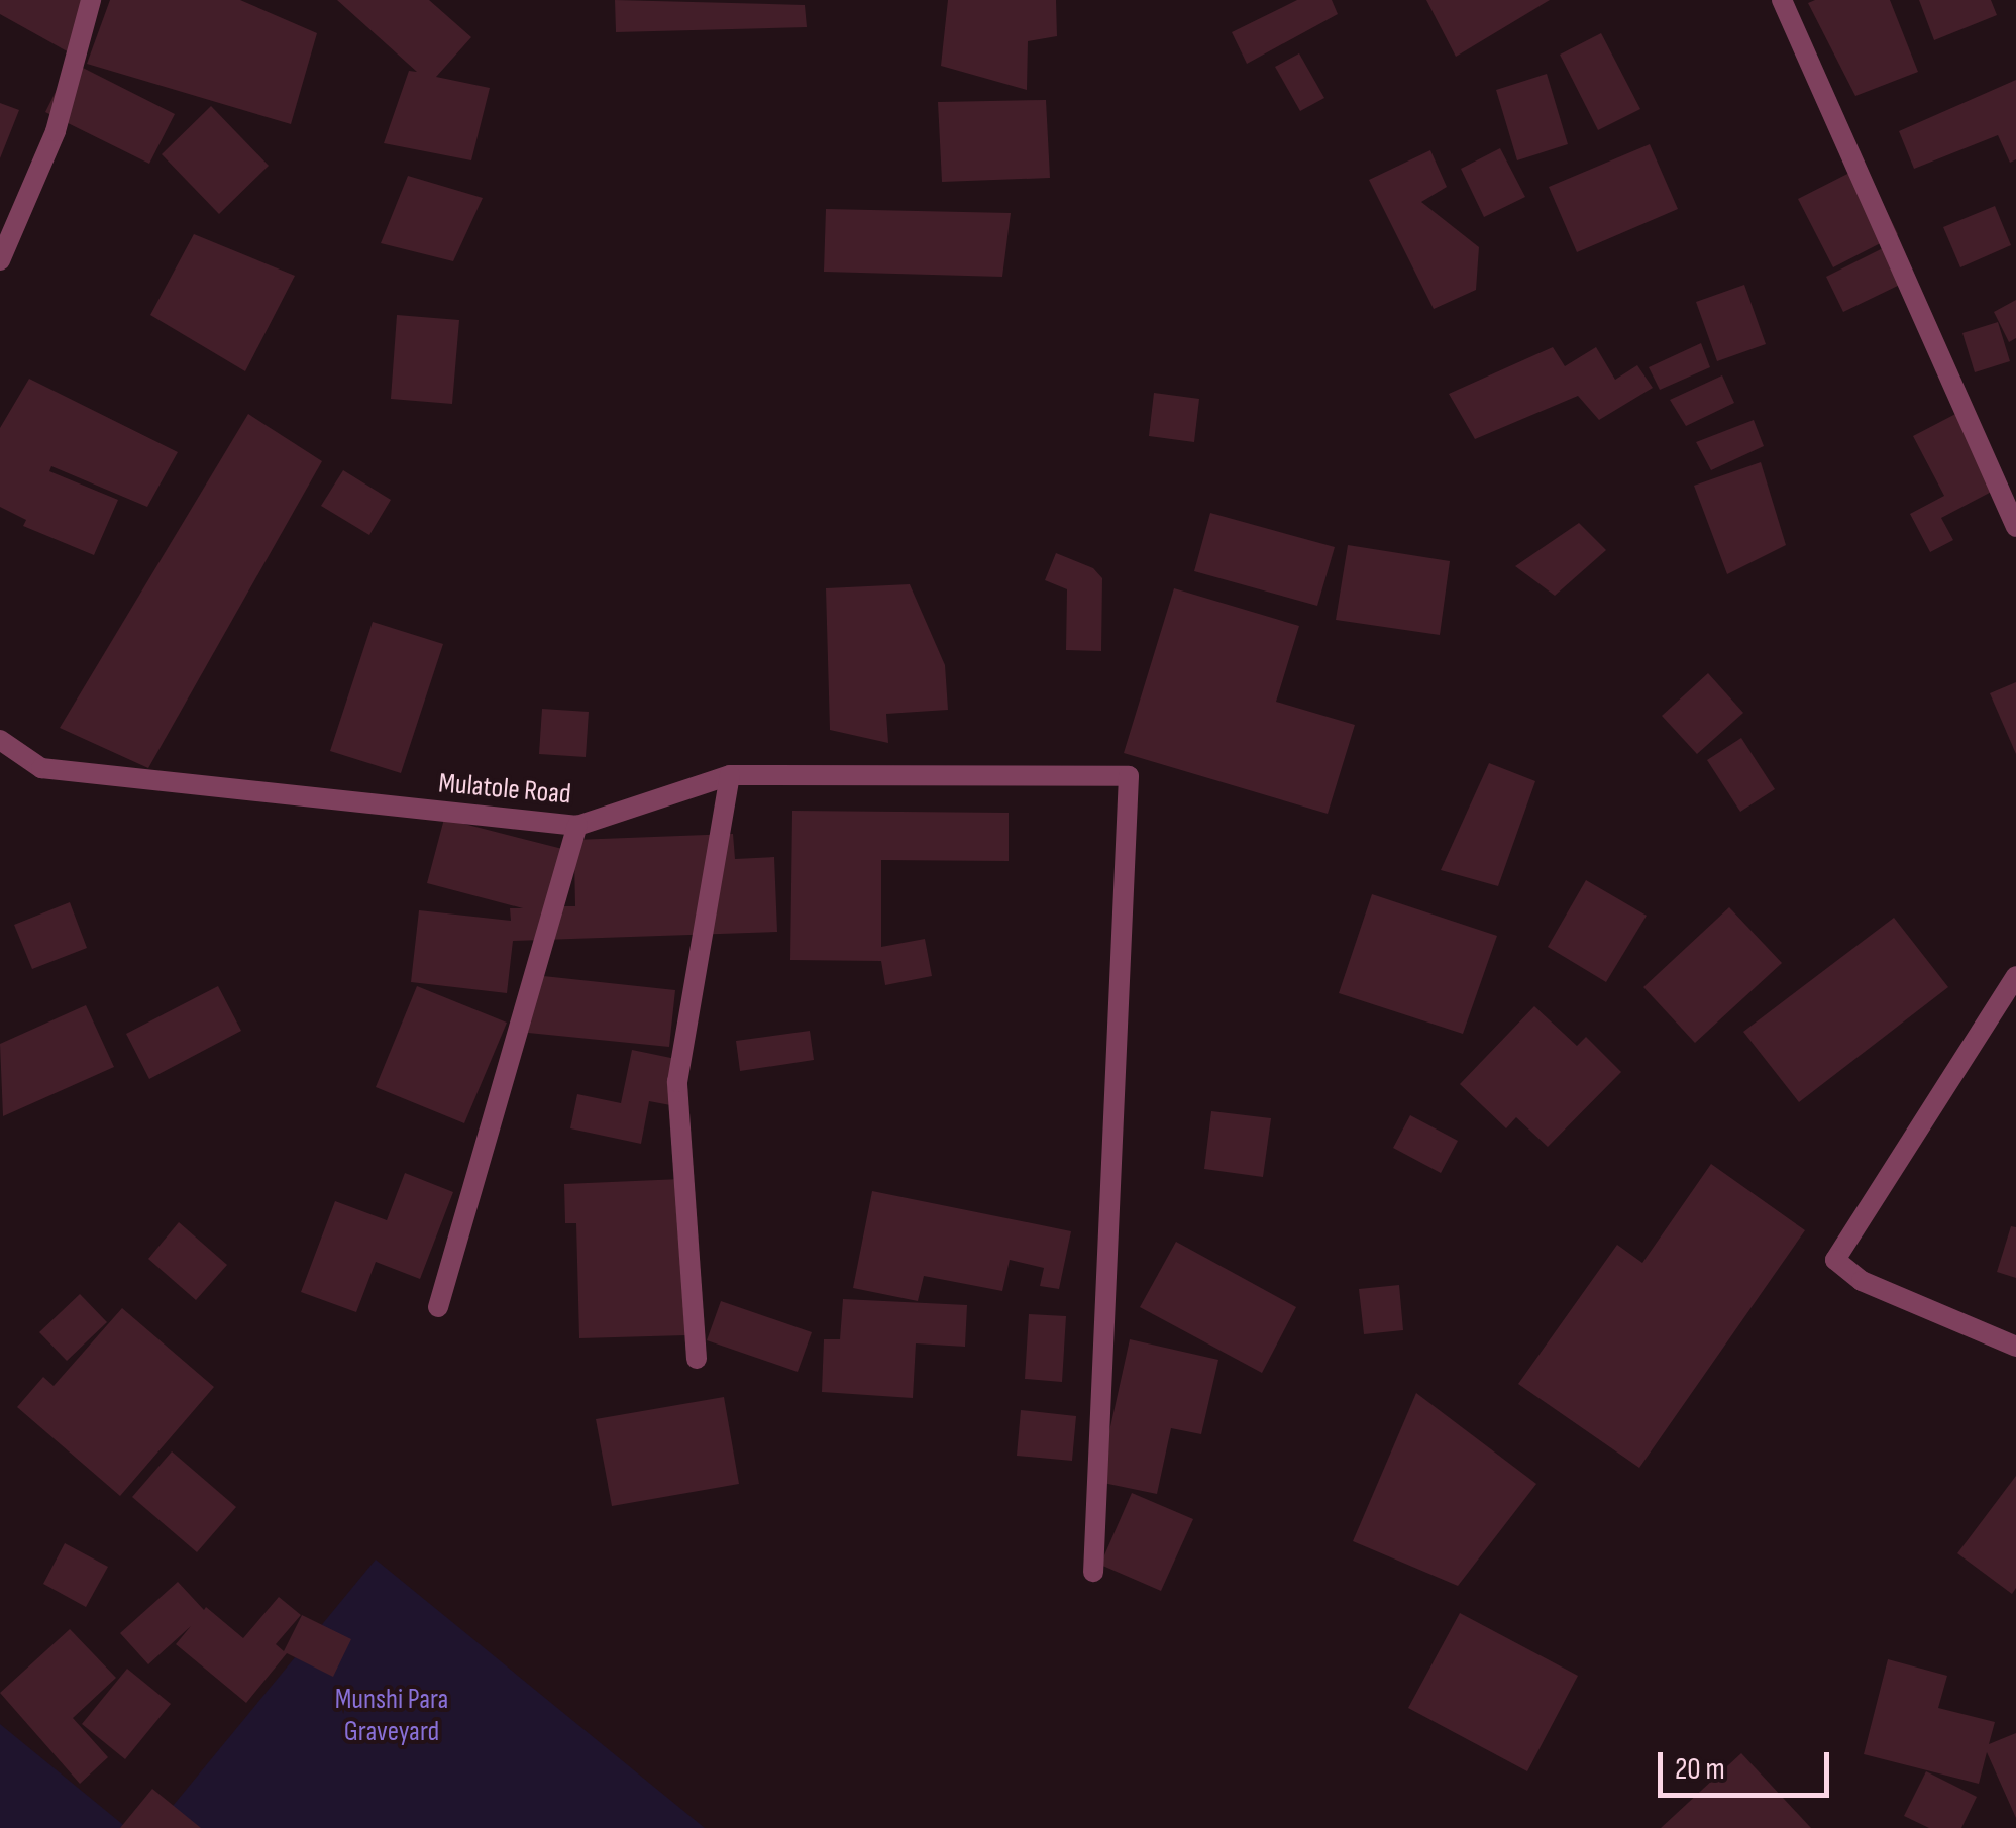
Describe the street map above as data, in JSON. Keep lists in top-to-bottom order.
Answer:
{
  "streets": {
    "street": ["Mulatole Road"]
  },
  "parks": ["Munshi Para Graveyard"],
  "scale_bar": "20 m"
}
